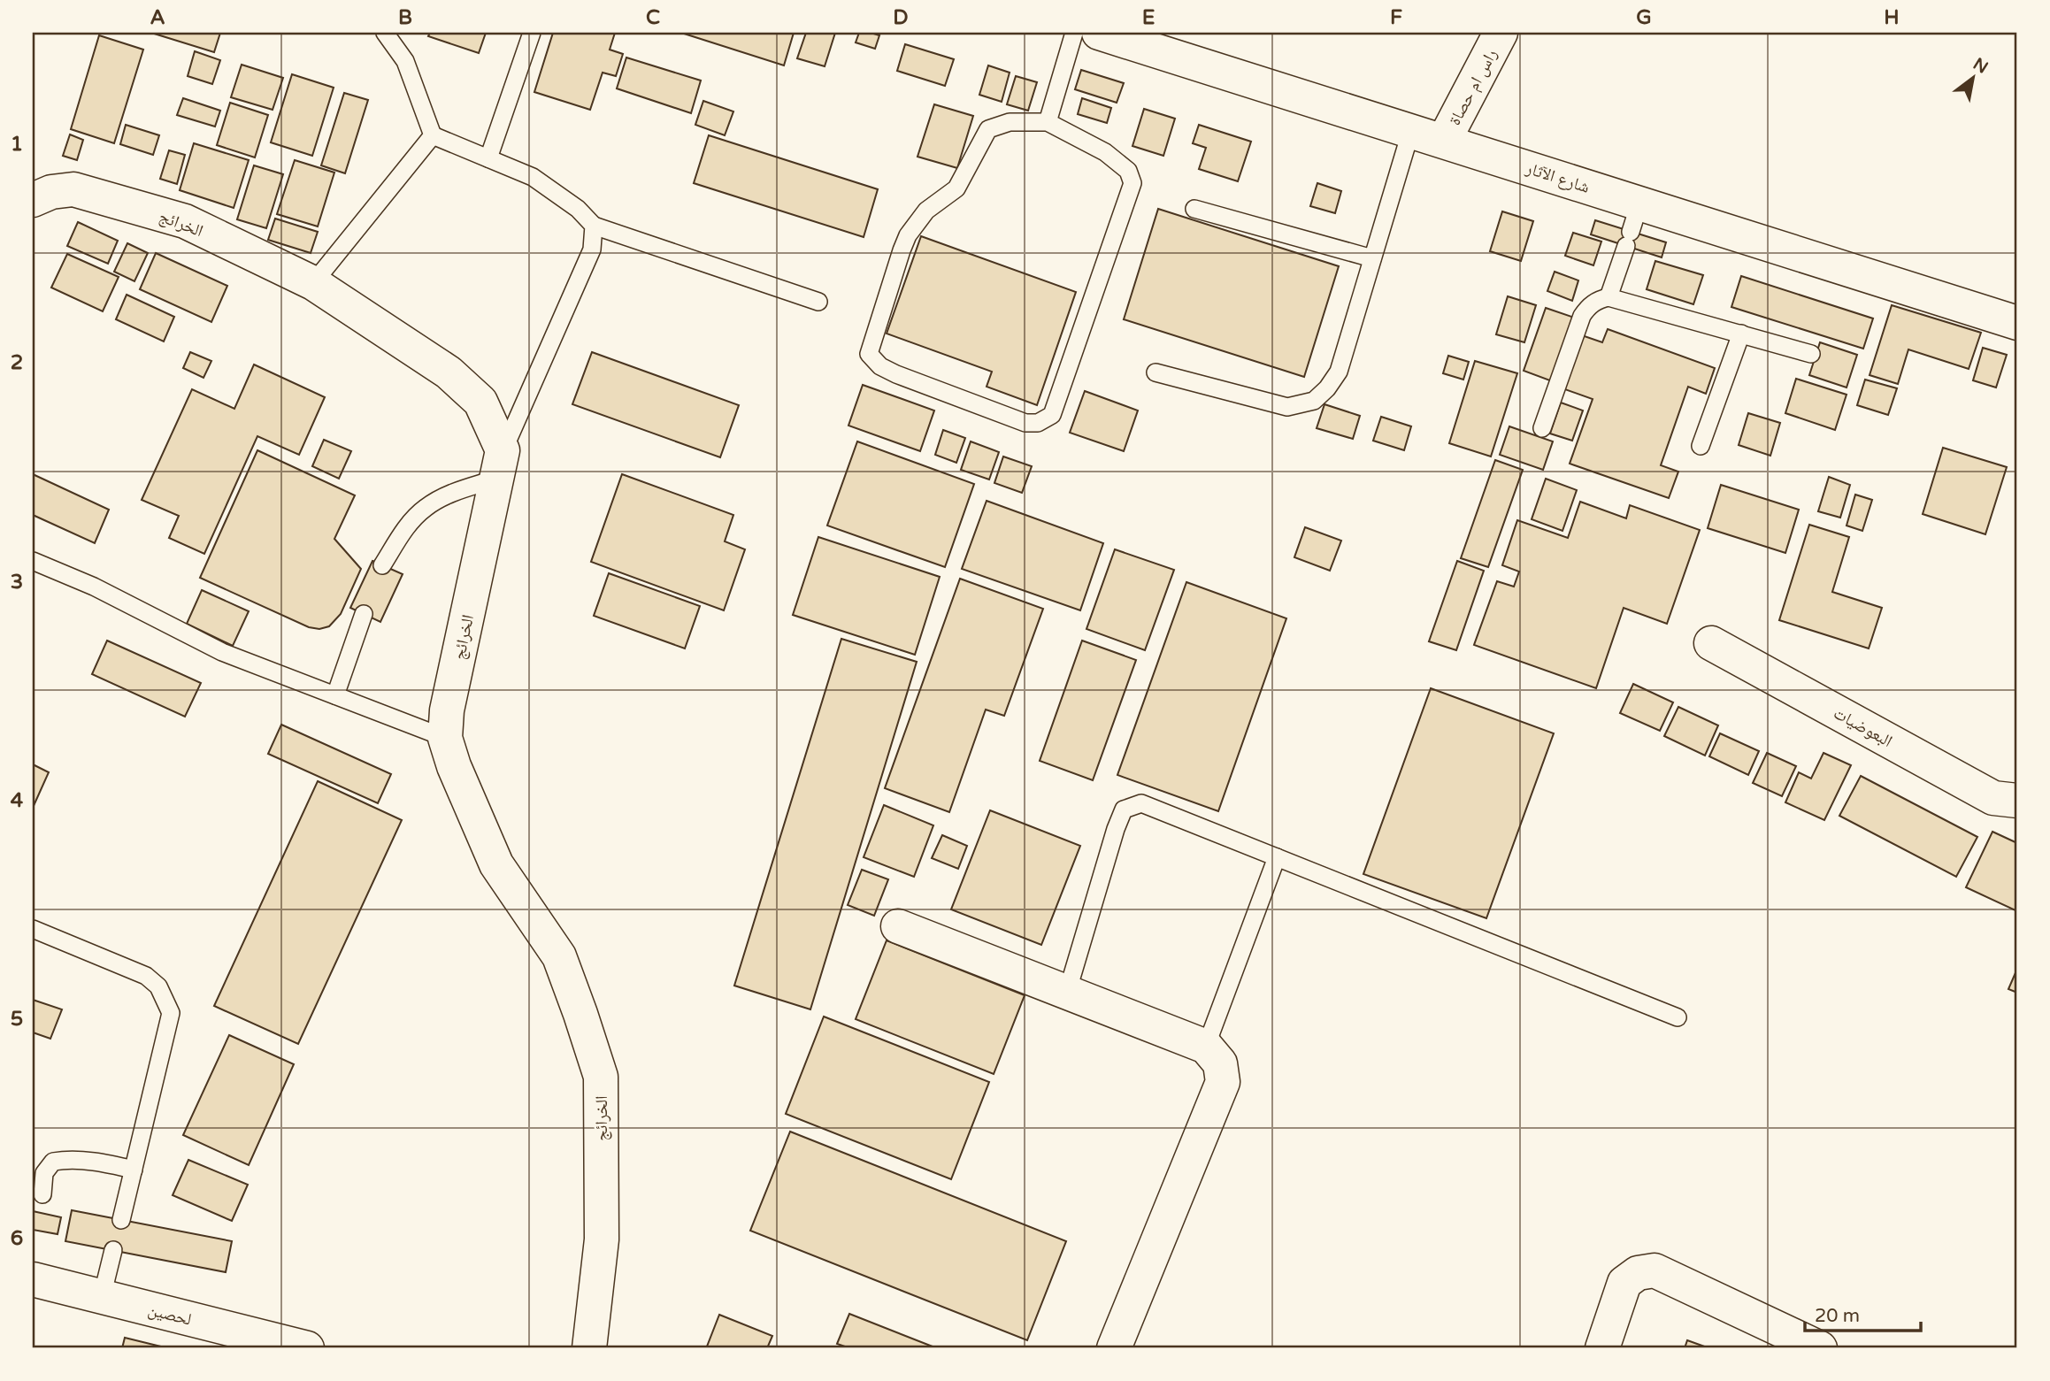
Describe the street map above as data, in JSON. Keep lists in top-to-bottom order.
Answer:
{
  "streets": {
    "street": [
      "راس ام حصاة",
      "شارع الآثار",
      "الخرائج",
      "البعوضيات",
      "لحصين"
    ]
  },
  "crossings": [
    ["راس ام حصاة", "شارع الآثار"]
  ],
  "scale_bar": "20 m",
  "north": "top right",
  "grid": {
    "columns": [
      "A",
      "B",
      "C",
      "D",
      "E",
      "F",
      "G",
      "H"
    ],
    "rows": [
      "1",
      "2",
      "3",
      "4",
      "5",
      "6"
    ]
  }
}
